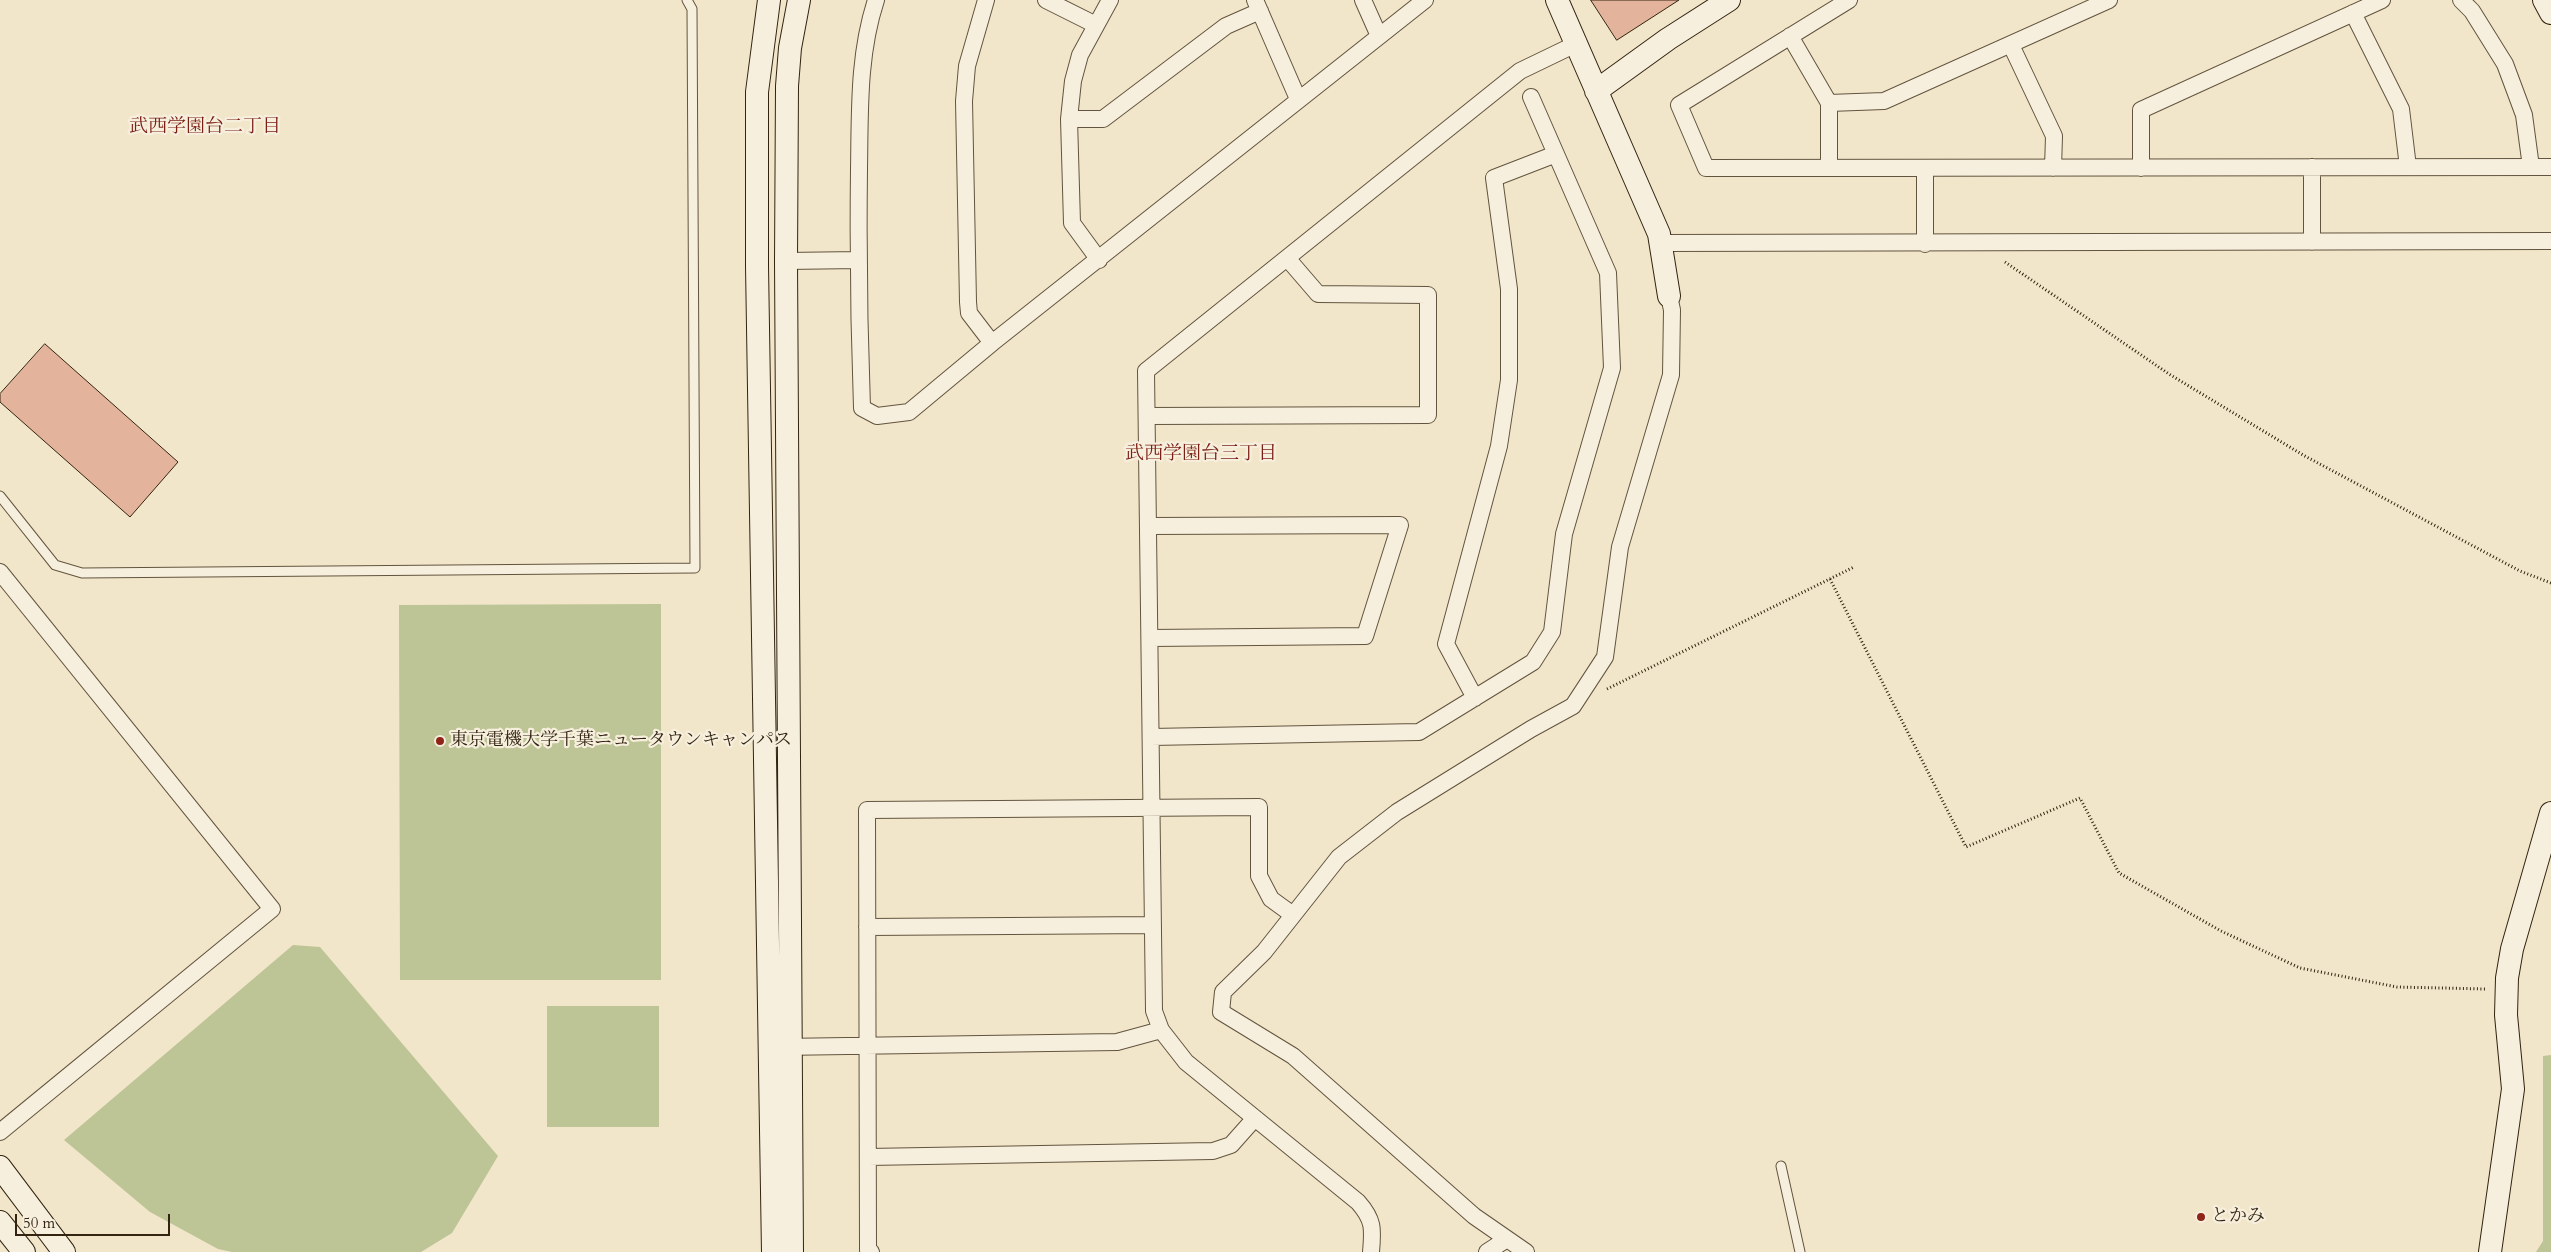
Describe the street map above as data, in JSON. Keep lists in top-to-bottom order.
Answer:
{
  "districts": ["武西学園台二丁目", "武西学園台三丁目"],
  "places": ["東京電機大学千葉ニュータウンキャンパス", "とかみ"],
  "scale_bar": "50 m"
}
